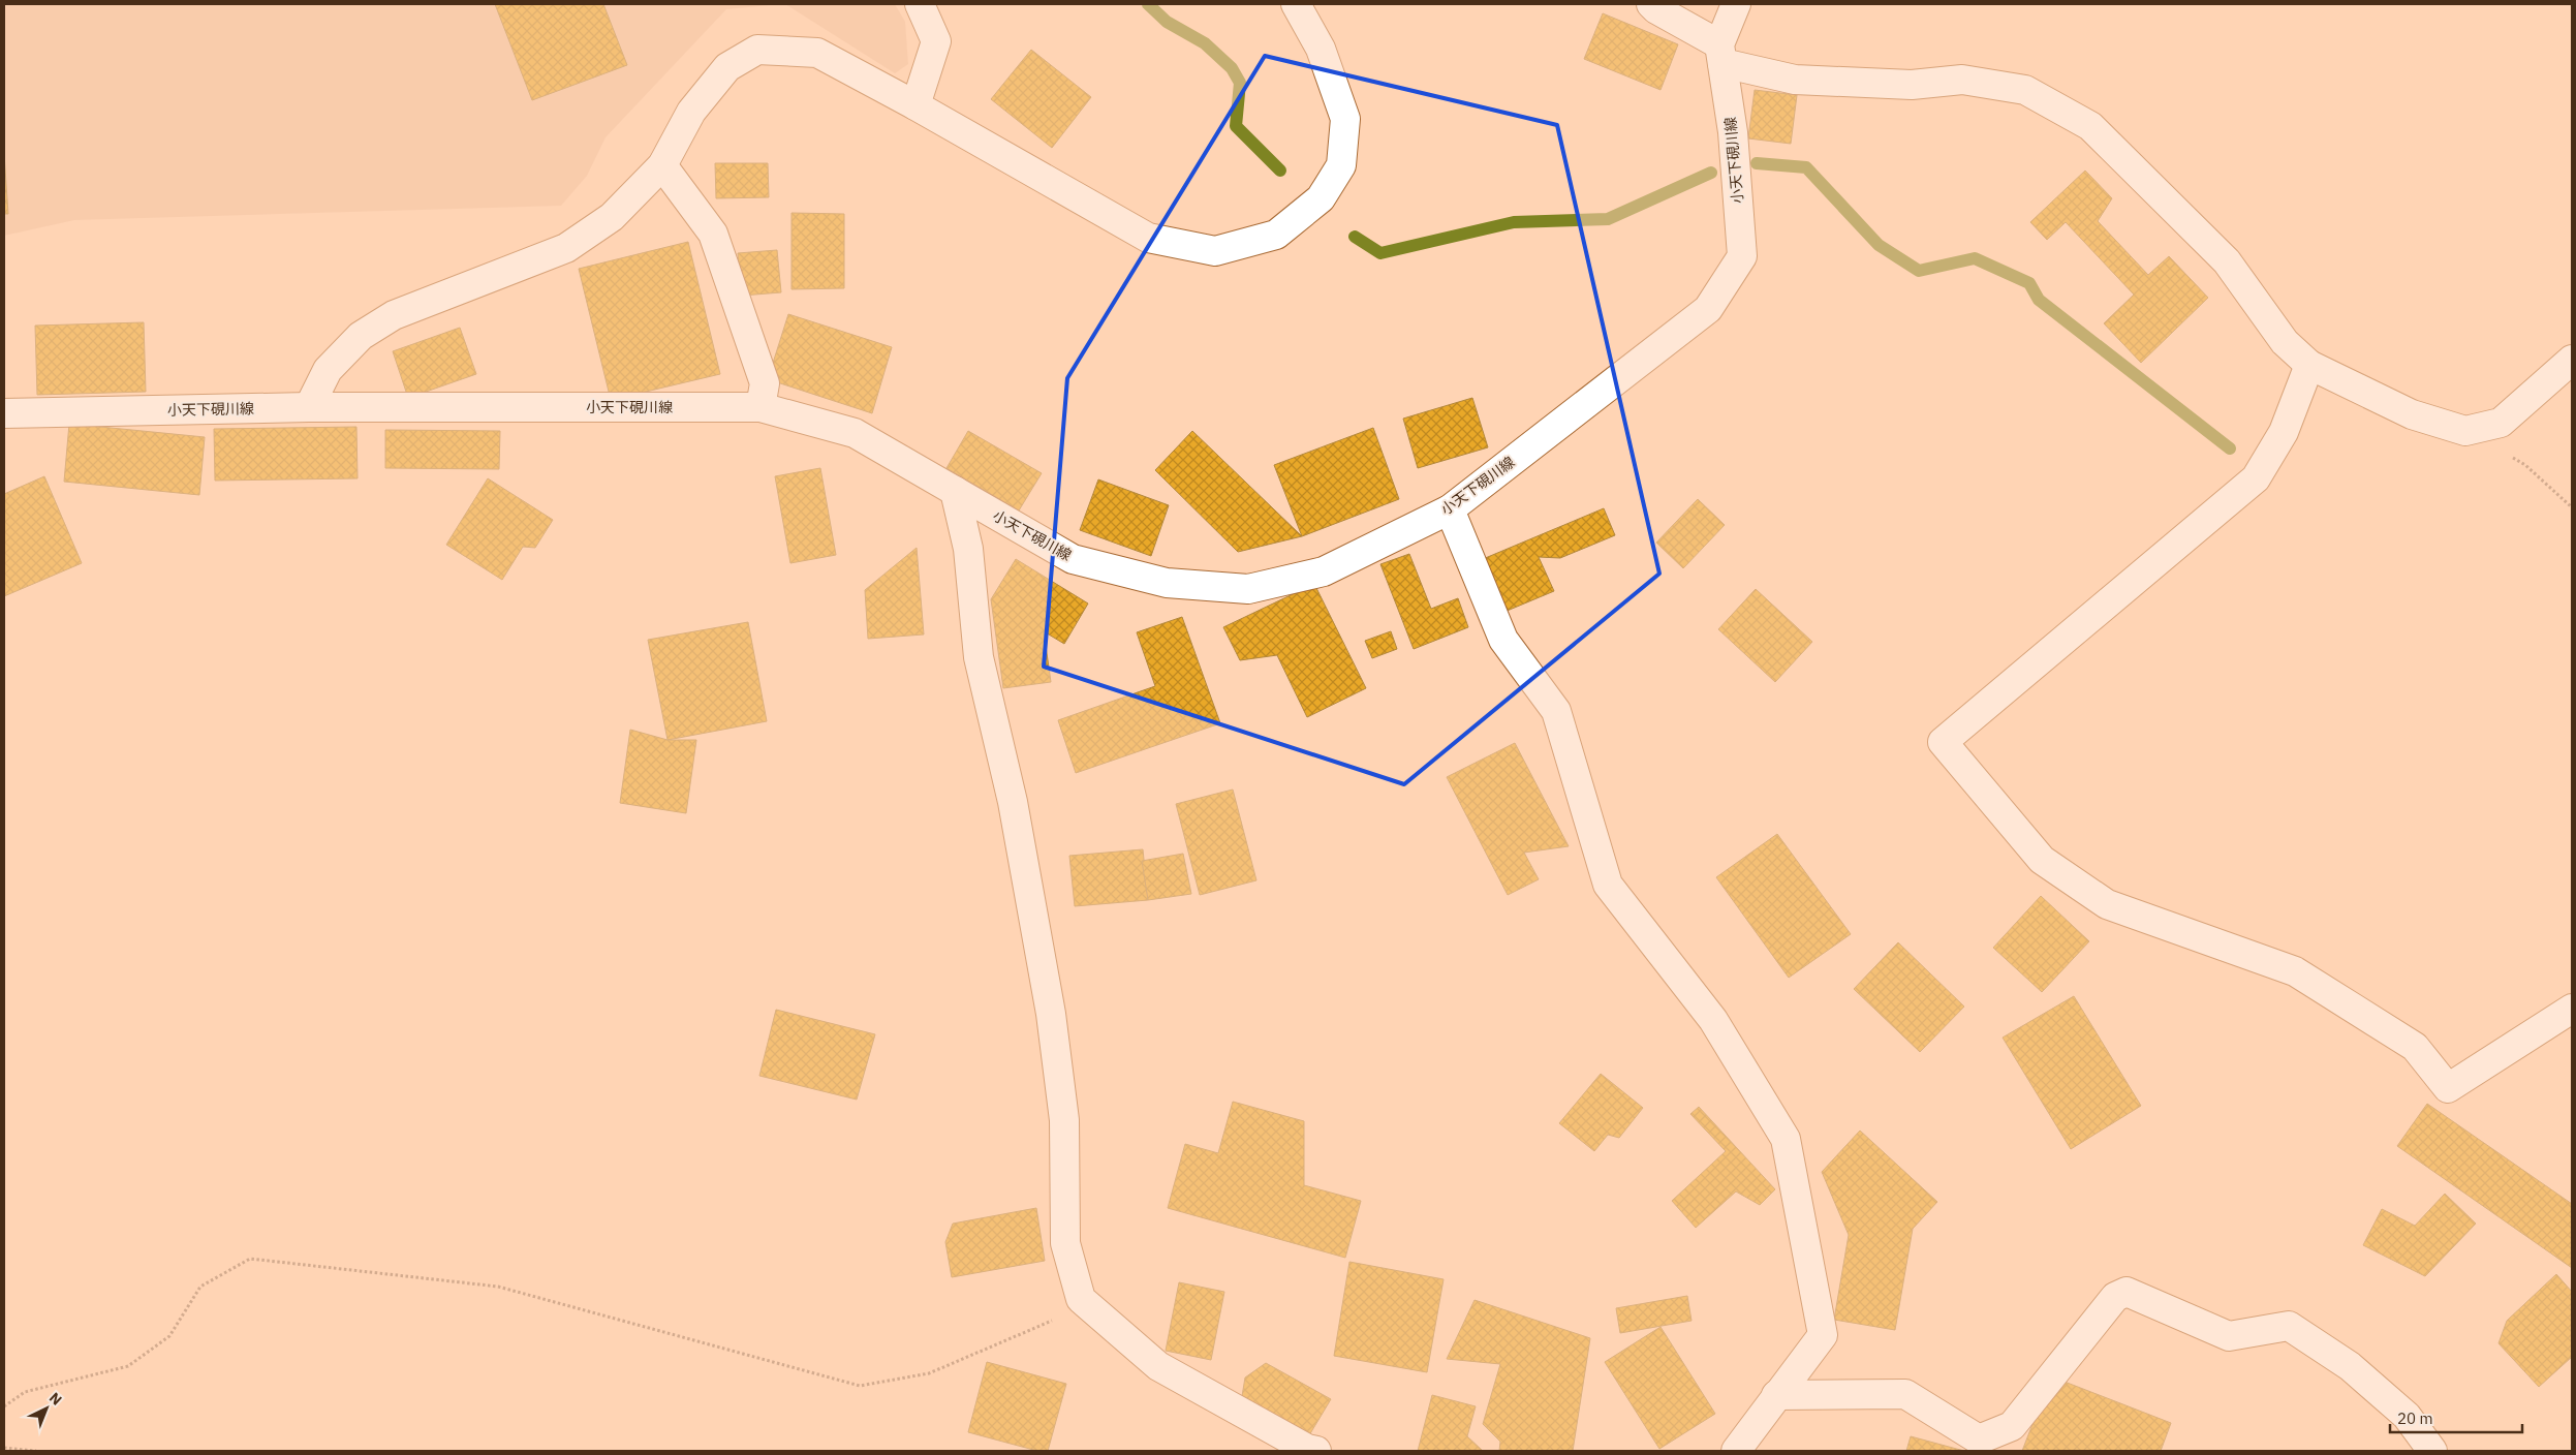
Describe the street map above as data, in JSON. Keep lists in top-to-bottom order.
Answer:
{
  "streets": {
    "street": ["小天下硯川線"]
  },
  "scale_bar": "20 m",
  "north": "top right"
}
